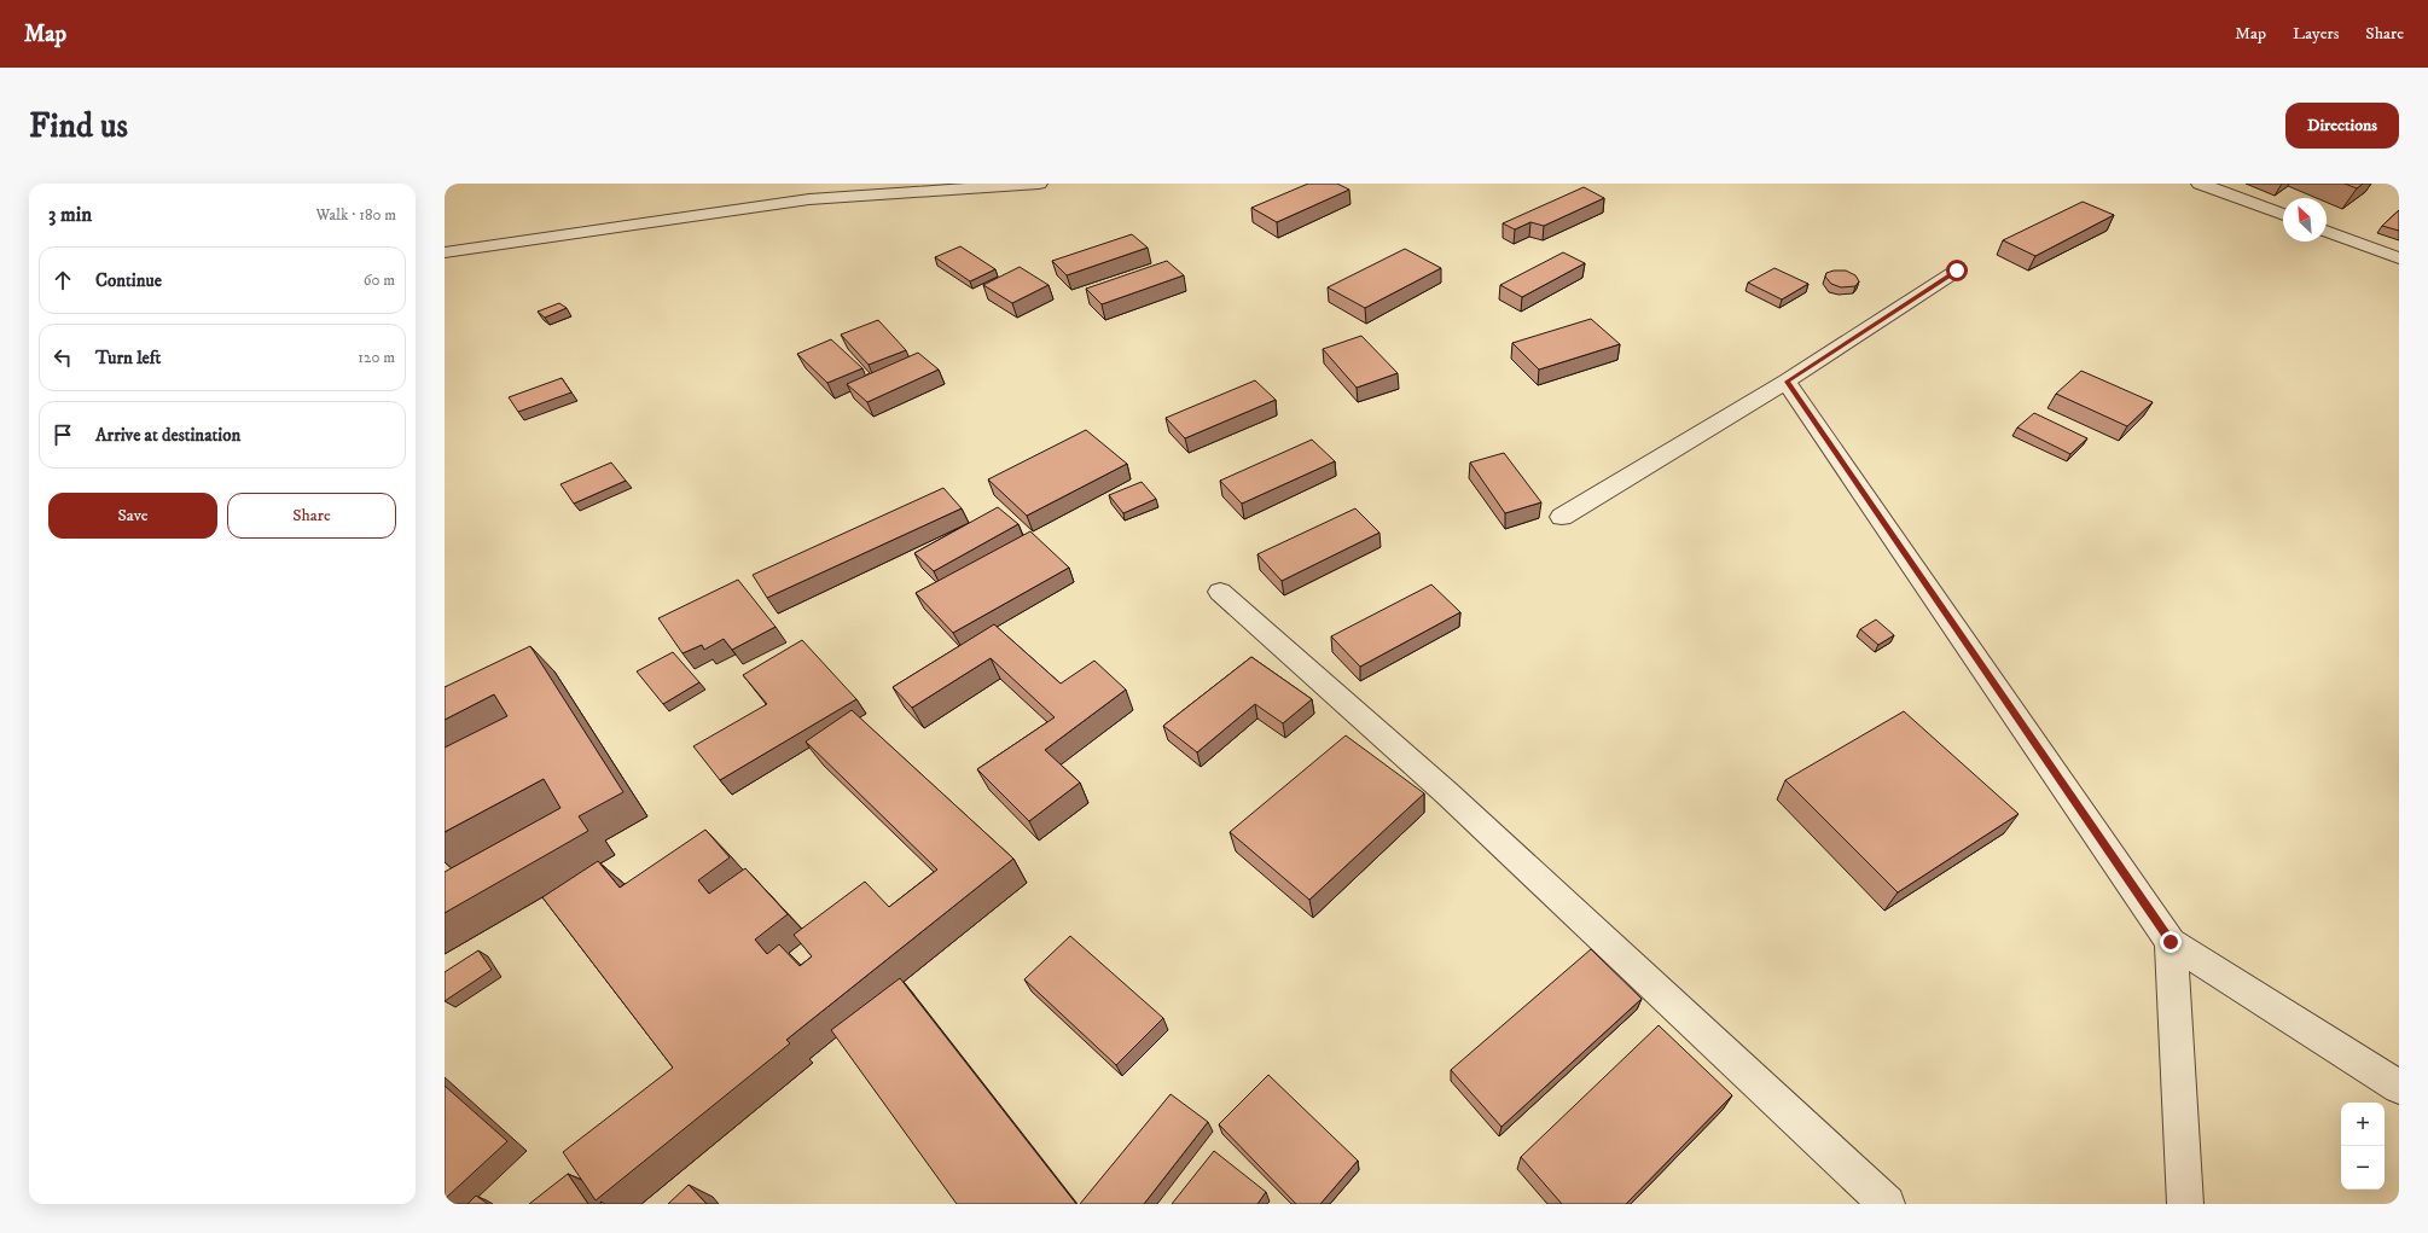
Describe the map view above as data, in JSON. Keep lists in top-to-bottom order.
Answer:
{
  "north": "top left",
  "page": {
    "header": "Map",
    "nav": ["Map", "Layers", "Share"],
    "buttons": [
      "Directions",
      ["Save", "Share"]
    ],
    "title": "Find us",
    "heading": ["3 min", "Walk · 180 m"],
    "list": [
      ["Continue", "60 m"],
      ["Turn left", "120 m"],
      "Arrive at destination"
    ],
    "map_buttons": ["+", "−"]
  }
}
